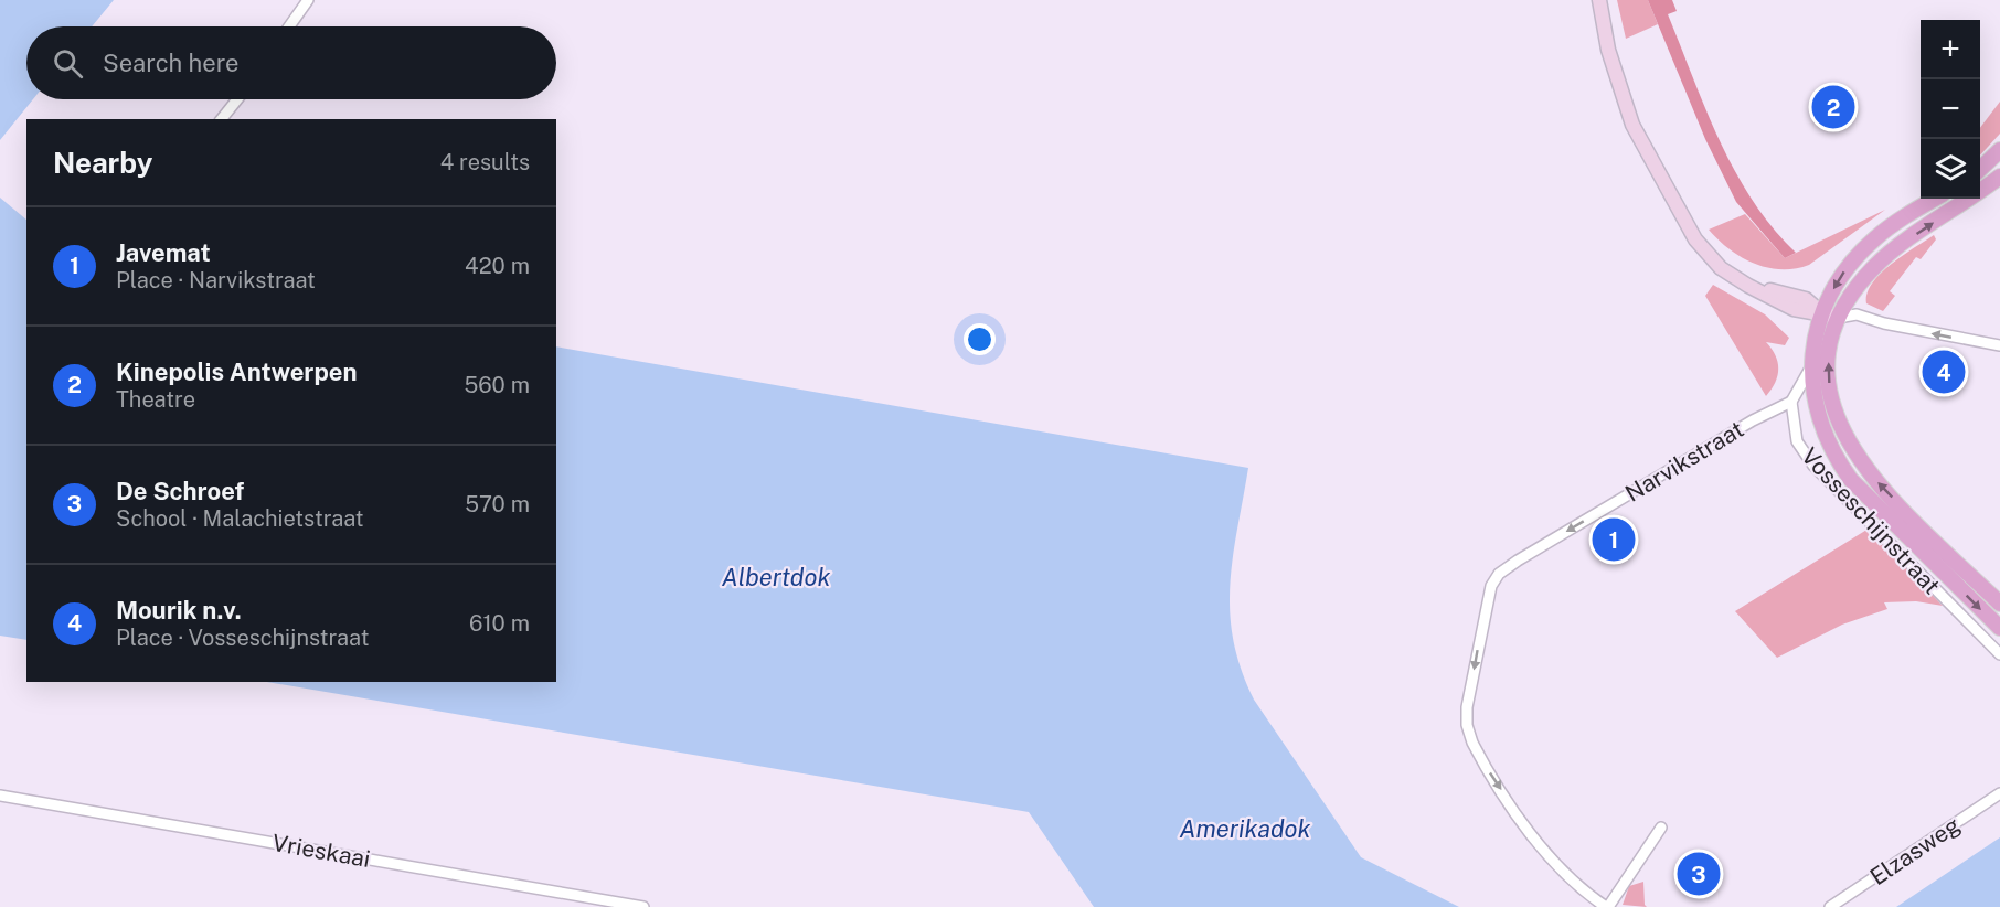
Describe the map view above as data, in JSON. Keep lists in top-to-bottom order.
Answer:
{
  "streets": {
    "street": [
      "Narvikstraat",
      "Vosseschijnstraat",
      "Vrieskaai",
      "Elzasweg"
    ]
  },
  "crossings": [
    ["Narvikstraat", "Vosseschijnstraat"]
  ],
  "water": ["Albertdok", "Amerikadok"],
  "page": {
    "map_buttons": ["+", "−"],
    "search": "Search here",
    "pins": [
      "2",
      "4",
      "1",
      "3"
    ],
    "heading": ["Nearby", "4 results"],
    "list": [
      {
        "mark": "1",
        "name": "Javemat",
        "note": "Place · Narvikstraat",
        "value": "420 m"
      },
      {
        "mark": "2",
        "name": "Kinepolis Antwerpen",
        "note": "Theatre",
        "value": "560 m"
      },
      {
        "mark": "3",
        "name": "De Schroef",
        "note": "School · Malachietstraat",
        "value": "570 m"
      },
      {
        "mark": "4",
        "name": "Mourik n.v.",
        "note": "Place · Vosseschijnstraat",
        "value": "610 m"
      }
    ]
  }
}
